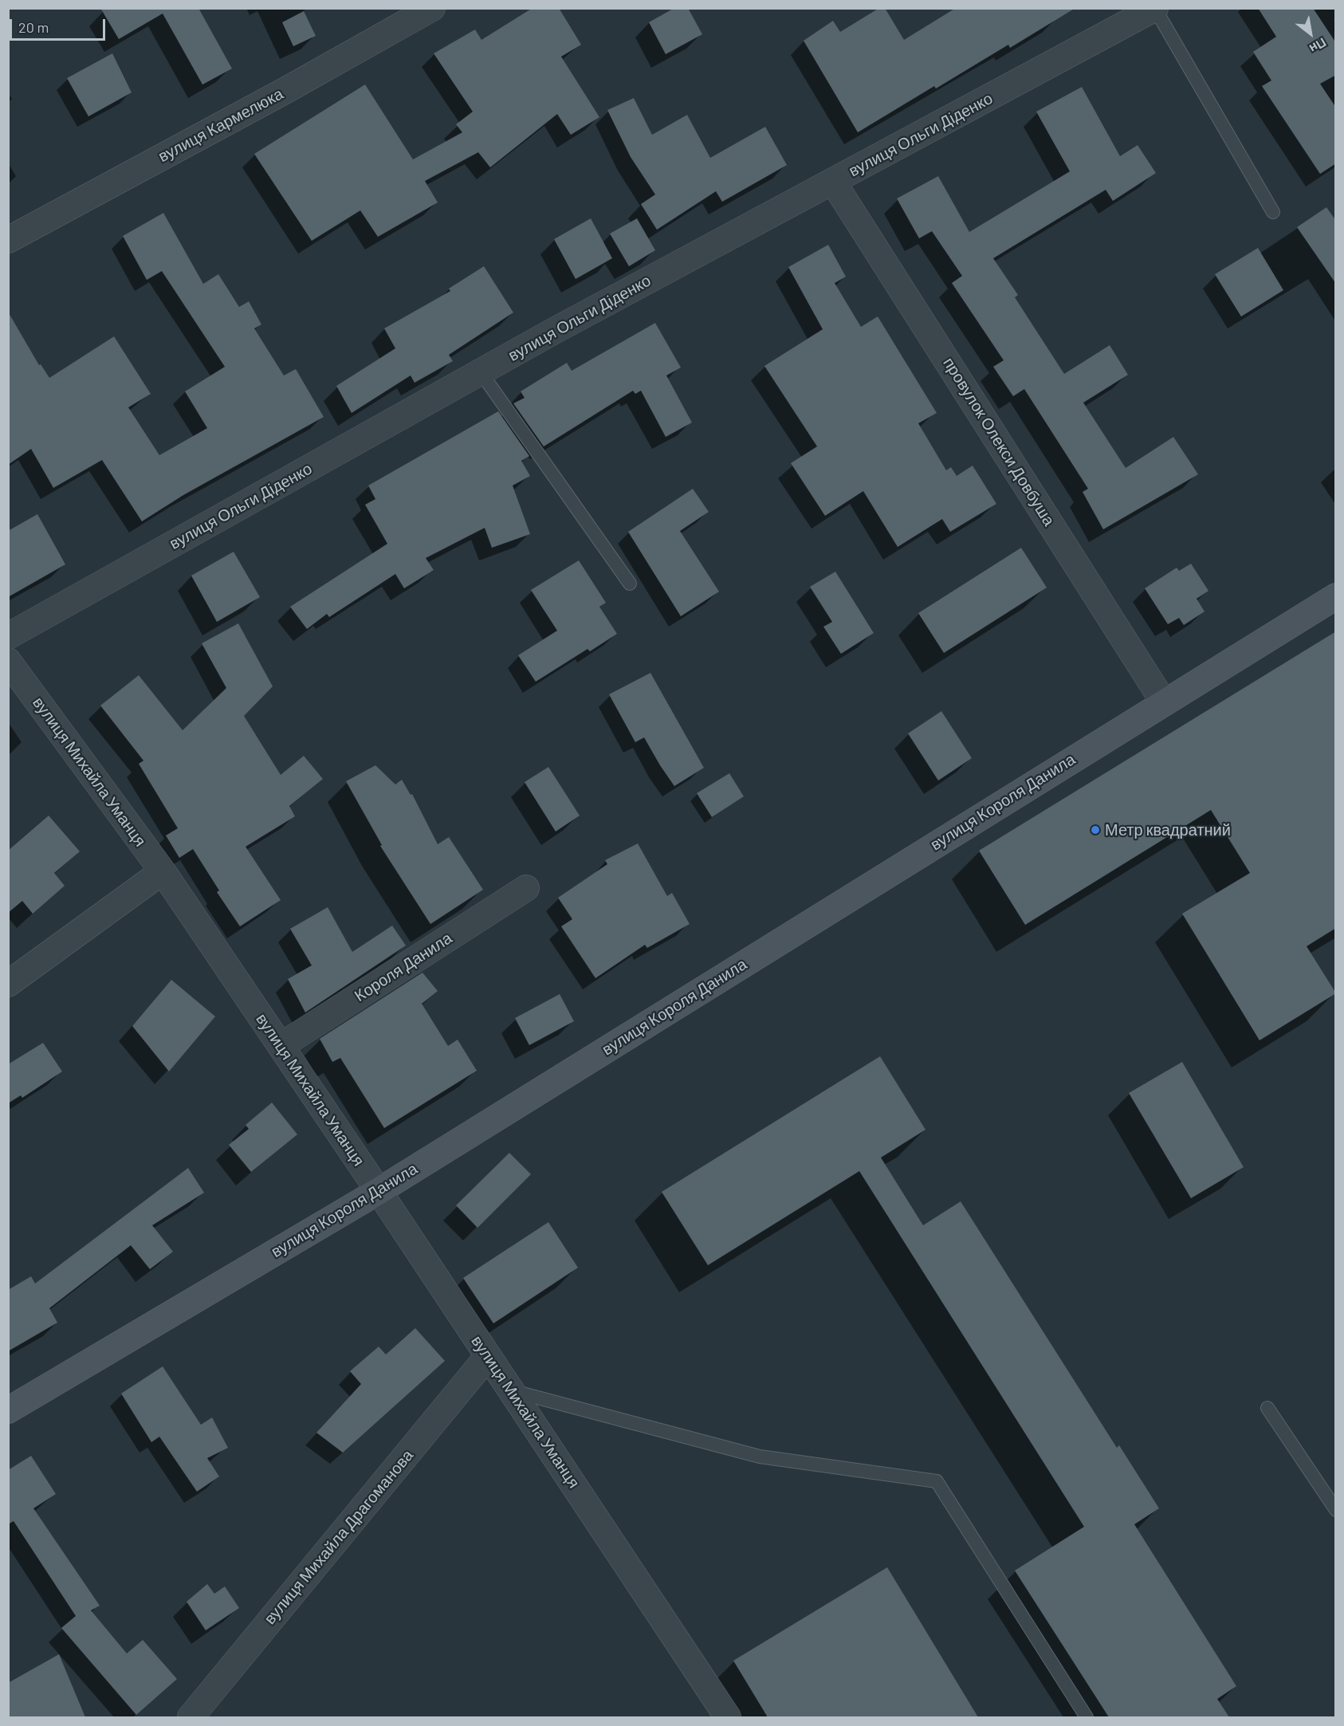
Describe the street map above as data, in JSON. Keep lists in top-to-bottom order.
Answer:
{
  "streets": {
    "main road": ["вулиця Короля Данила"],
    "street": [
      "вулиця Кармелюка",
      "вулиця Ольги Діденко",
      "провулок Олекси Довбуша",
      "вулиця Михайла Уманця",
      "Короля Данила",
      "вулиця Михайла Драгоманова"
    ]
  },
  "crossings": [
    ["вулиця Ольги Діденко", "провулок Олекси Довбуша"],
    ["провулок Олекси Довбуша", "вулиця Короля Данила"],
    ["вулиця Михайла Уманця", "вулиця Короля Данила"],
    ["вулиця Михайла Уманця", "Короля Данила"],
    ["вулиця Михайла Уманця", "вулиця Михайла Драгоманова"]
  ],
  "places": ["Метр квадратний"],
  "scale_bar": "20 m",
  "north": "bottom right"
}
